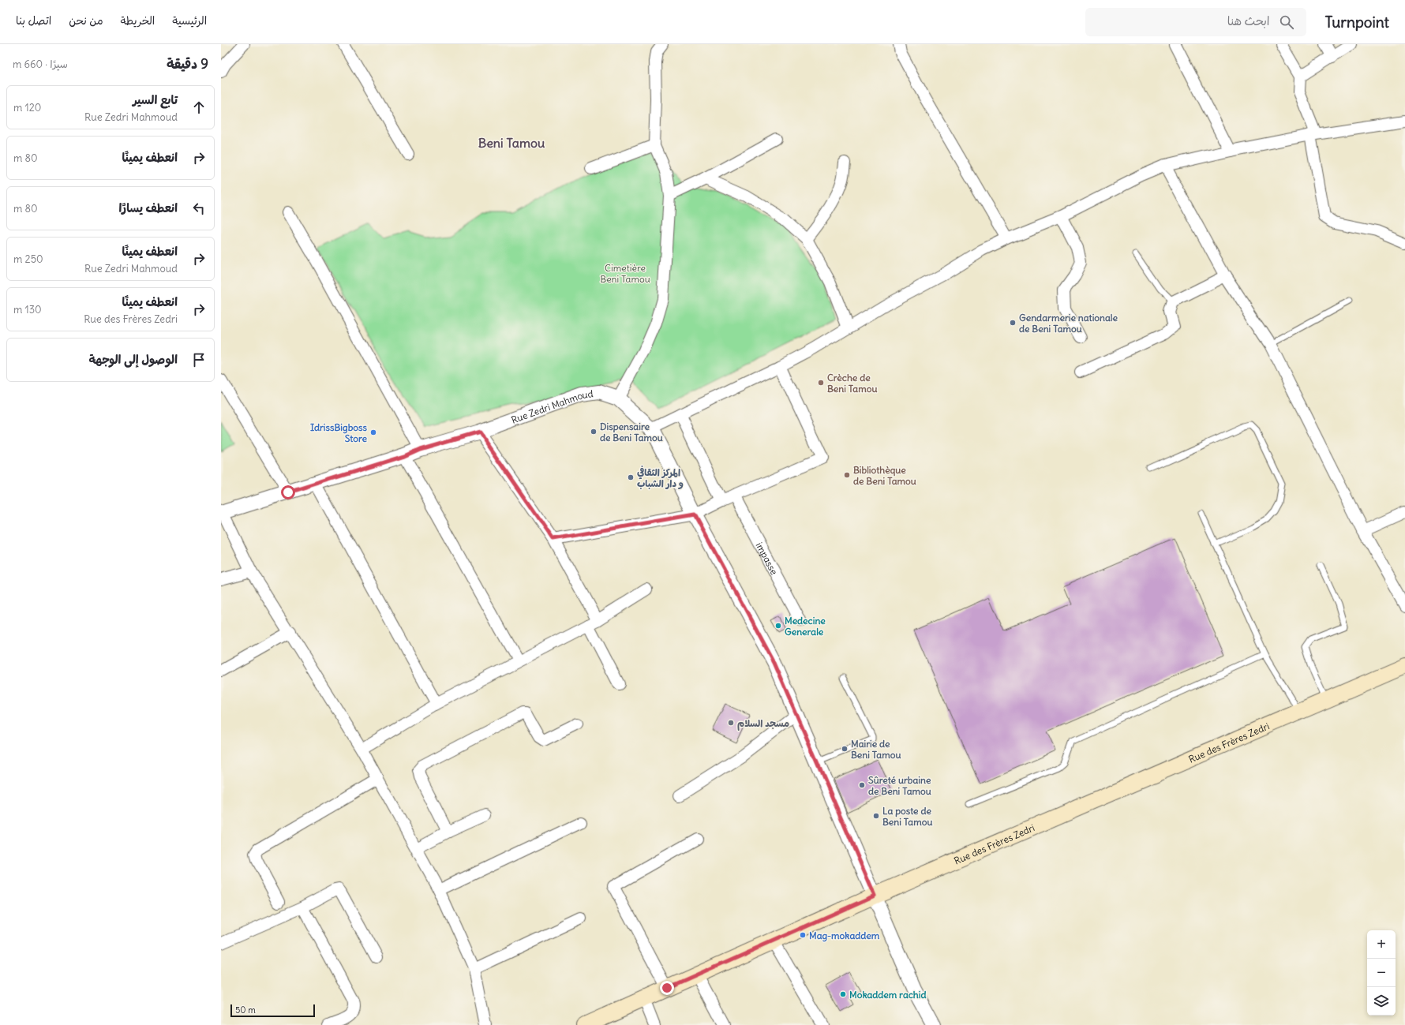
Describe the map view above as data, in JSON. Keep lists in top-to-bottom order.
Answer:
{
  "streets": {
    "main road": ["Rue des Frères Zedri"],
    "street": ["Rue Zedri Mahmoud", "impasse"]
  },
  "crossings": [
    ["Rue Zedri Mahmoud", "Rue des Frères Zedri"]
  ],
  "districts": ["Beni Tamou"],
  "parks": ["Cimetière Beni Tamou"],
  "places": [
    "Gendarmerie nationale de Beni Tamou",
    "Crèche de Beni Tamou",
    "Dispensaire de Beni Tamou",
    "IdrissBigboss Store",
    "Bibliothèque de Beni Tamou",
    "المركز الثقافي و دار الشباب",
    "Medecine Generale",
    "مسجد السلام",
    "Mairie de Beni Tamou",
    "Sûreté urbaine de Beni Tamou",
    "La poste de Beni Tamou",
    "Mag-mokaddem",
    "Mokaddem rachid"
  ],
  "scale_bar": "50 m",
  "page": {
    "header": "Turnpoint",
    "search": "ابحث هنا",
    "nav": [
      "الرئيسية",
      "الخريطة",
      "من نحن",
      "اتصل بنا"
    ],
    "heading": ["9 دقيقة", "سيرًا · 660 m"],
    "list": [
      ["تابع السير", "Rue Zedri Mahmoud", "120 m"],
      ["انعطف يمينًا", "80 m"],
      ["انعطف يسارًا", "80 m"],
      ["انعطف يمينًا", "Rue Zedri Mahmoud", "250 m"],
      ["انعطف يمينًا", "Rue des Frères Zedri", "130 m"],
      "الوصول إلى الوجهة"
    ],
    "map_buttons": ["+", "−"],
    "scale": "50 m"
  }
}
